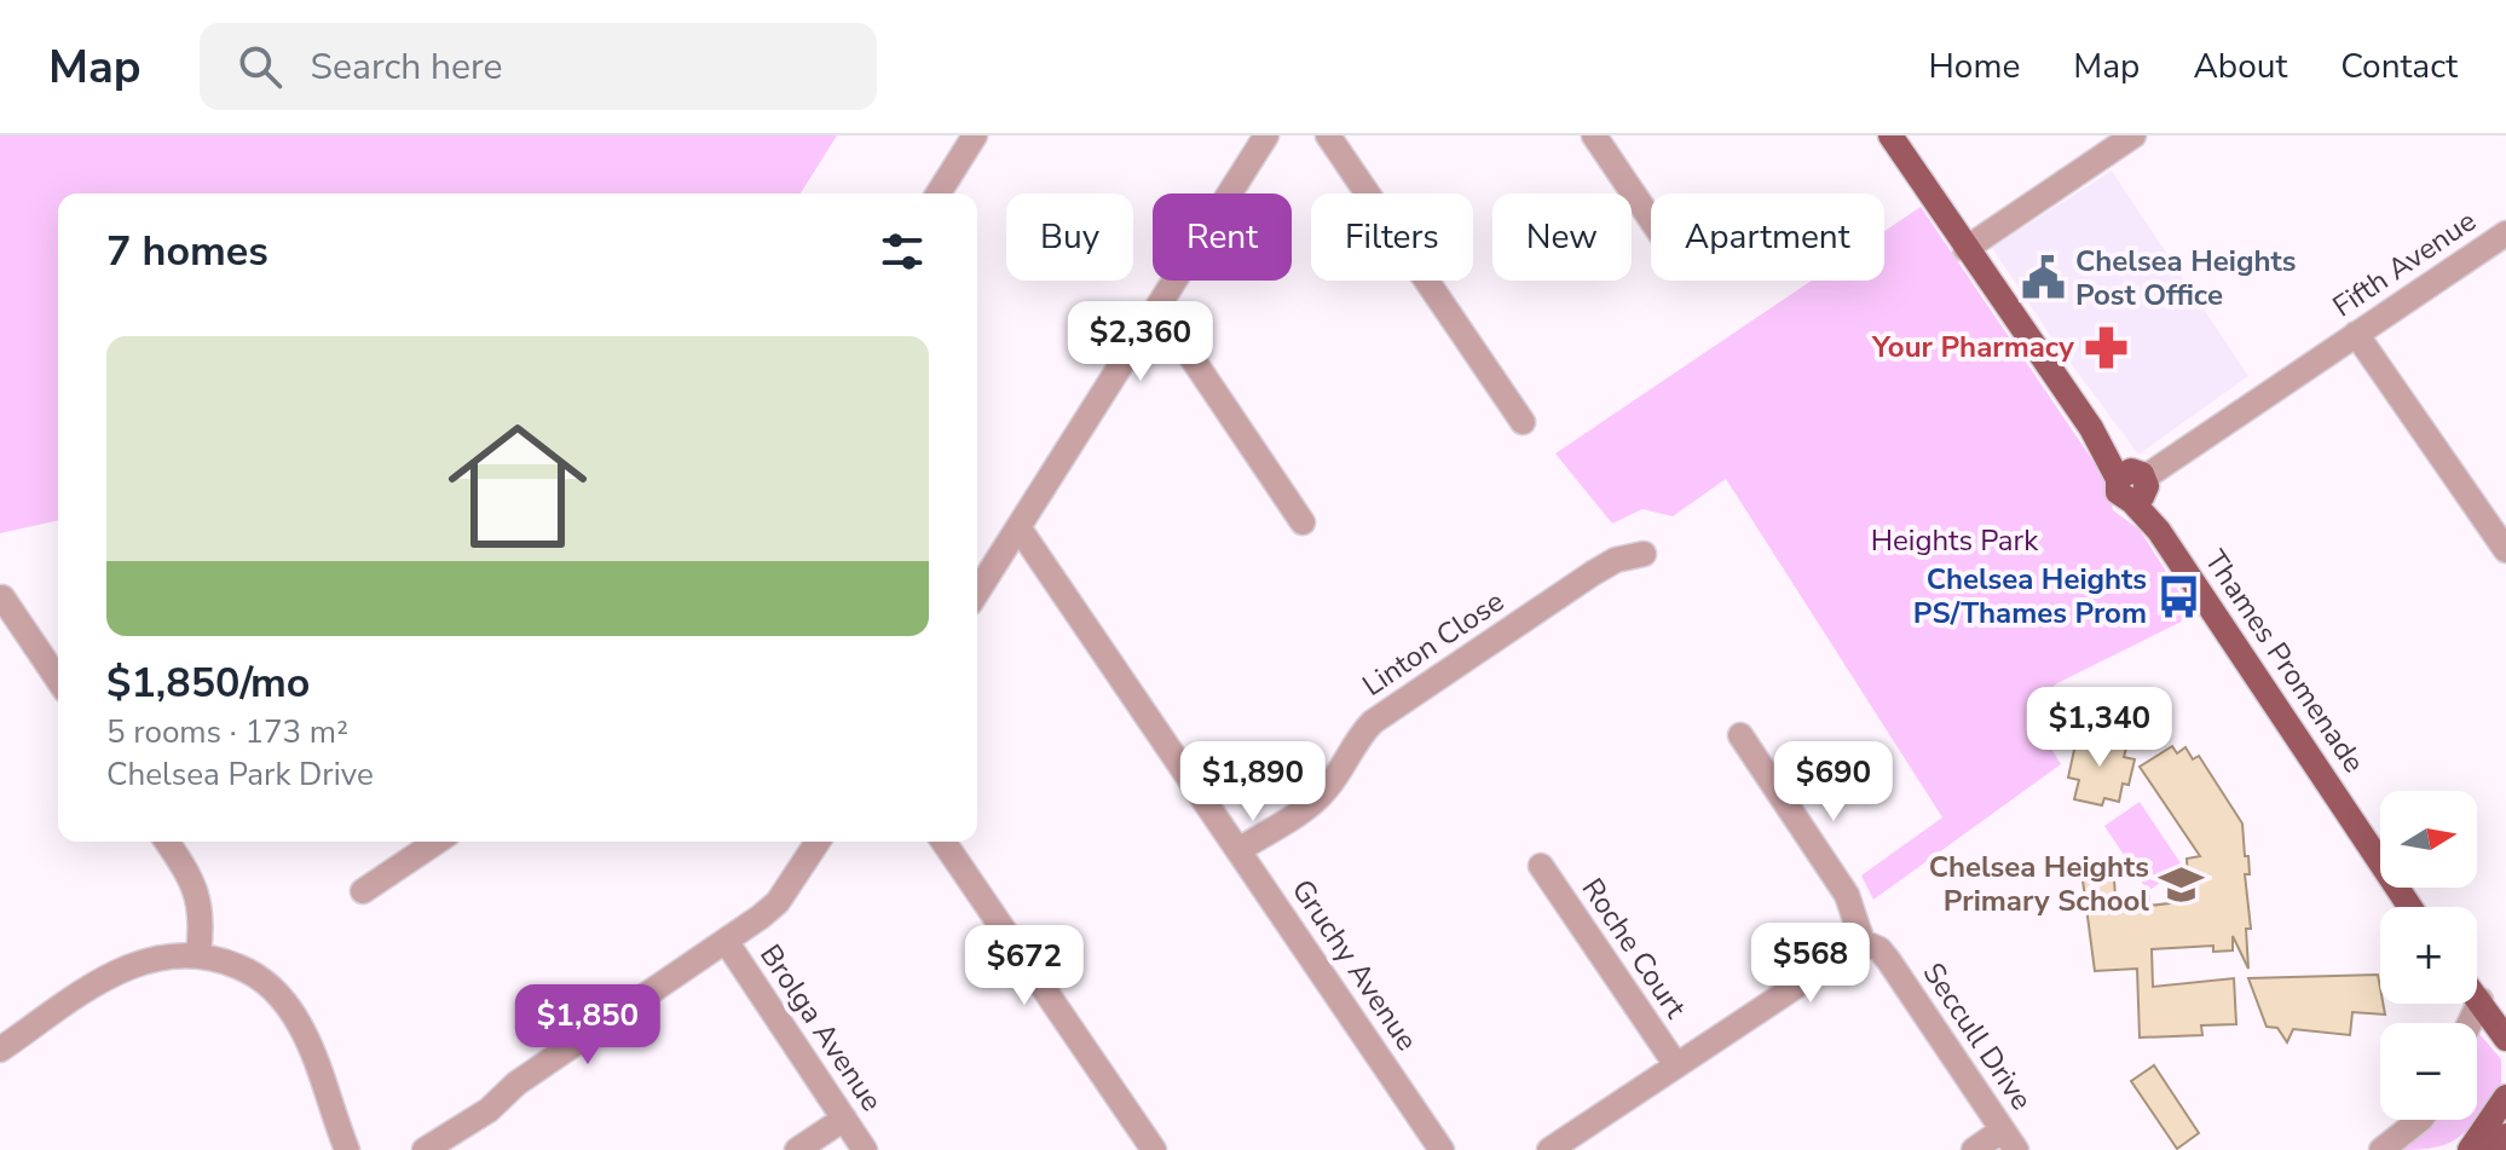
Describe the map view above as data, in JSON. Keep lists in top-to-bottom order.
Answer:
{
  "streets": {
    "main road": ["Thames Promenade"],
    "street": [
      "Fifth Avenue",
      "Linton Close",
      "Roche Court",
      "Gruchy Avenue",
      "Brolga Avenue",
      "Seccull Drive"
    ]
  },
  "crossings": [
    ["Fifth Avenue", "Thames Promenade"],
    ["Linton Close", "Gruchy Avenue"]
  ],
  "parks": ["Heights Park"],
  "places": {
    "public building": ["Chelsea Heights Post Office"],
    "pharmacy": ["Your Pharmacy"],
    "bus stop": ["Chelsea Heights PS/Thames Prom"],
    "school or university": ["Chelsea Heights Primary School"]
  },
  "north": "right",
  "page": {
    "header": "Map",
    "search": "Search here",
    "nav": [
      "Home",
      "Map",
      "About",
      "Contact"
    ],
    "chip": [
      "Buy",
      "Rent",
      "Filters",
      "New",
      "Apartment"
    ],
    "heading": "7 homes",
    "price": [
      "$2,360",
      "$1,340",
      "$1,890",
      "$690",
      "$568",
      "$672",
      "$1,850"
    ],
    "list": [
      {
        "name": "$1,850/mo",
        "note": "5 rooms · 173 m² · Chelsea Park Drive"
      }
    ],
    "map_buttons": ["+", "−"]
  }
}
